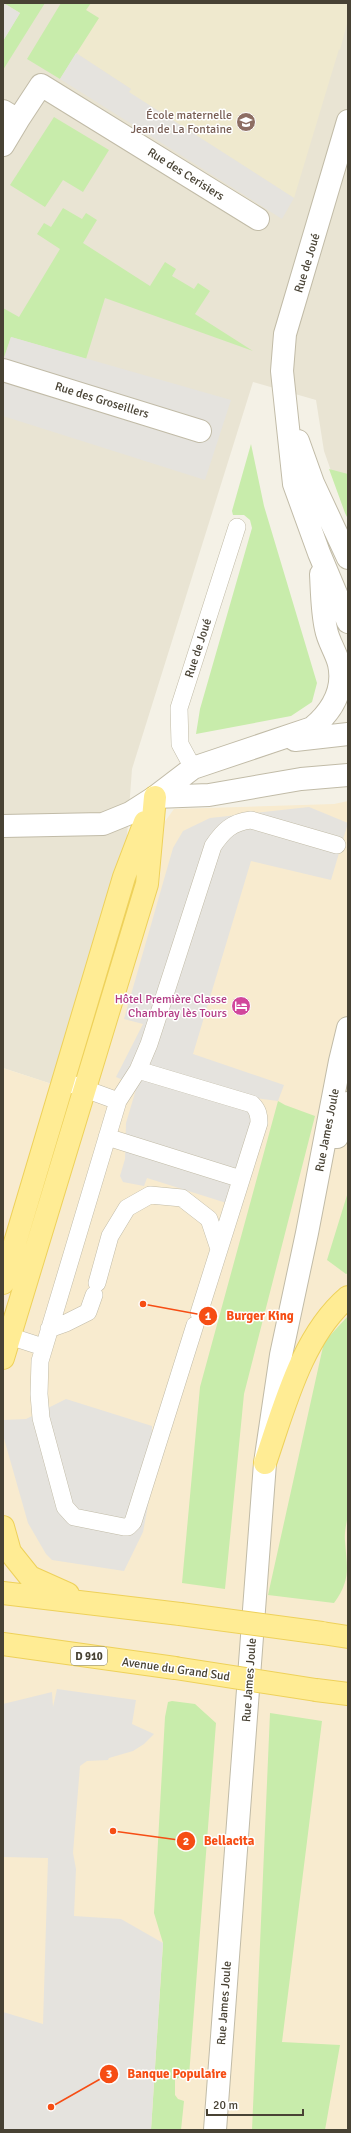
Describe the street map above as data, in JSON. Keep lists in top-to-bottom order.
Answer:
{
  "streets": {
    "main road": ["D 910", "Avenue du Grand Sud"],
    "street": [
      "Rue des Cerisiers",
      "Rue de Joué",
      "Rue des Groseillers",
      "Rue James Joule"
    ]
  },
  "places": {
    "school or university": ["École maternelle Jean de La Fontaine"],
    "hotel": ["Hôtel Première Classe Chambray lès Tours"],
    "other": ["Burger King", "Bellacita", "Banque Populaire"]
  },
  "scale_bar": "20 m"
}
